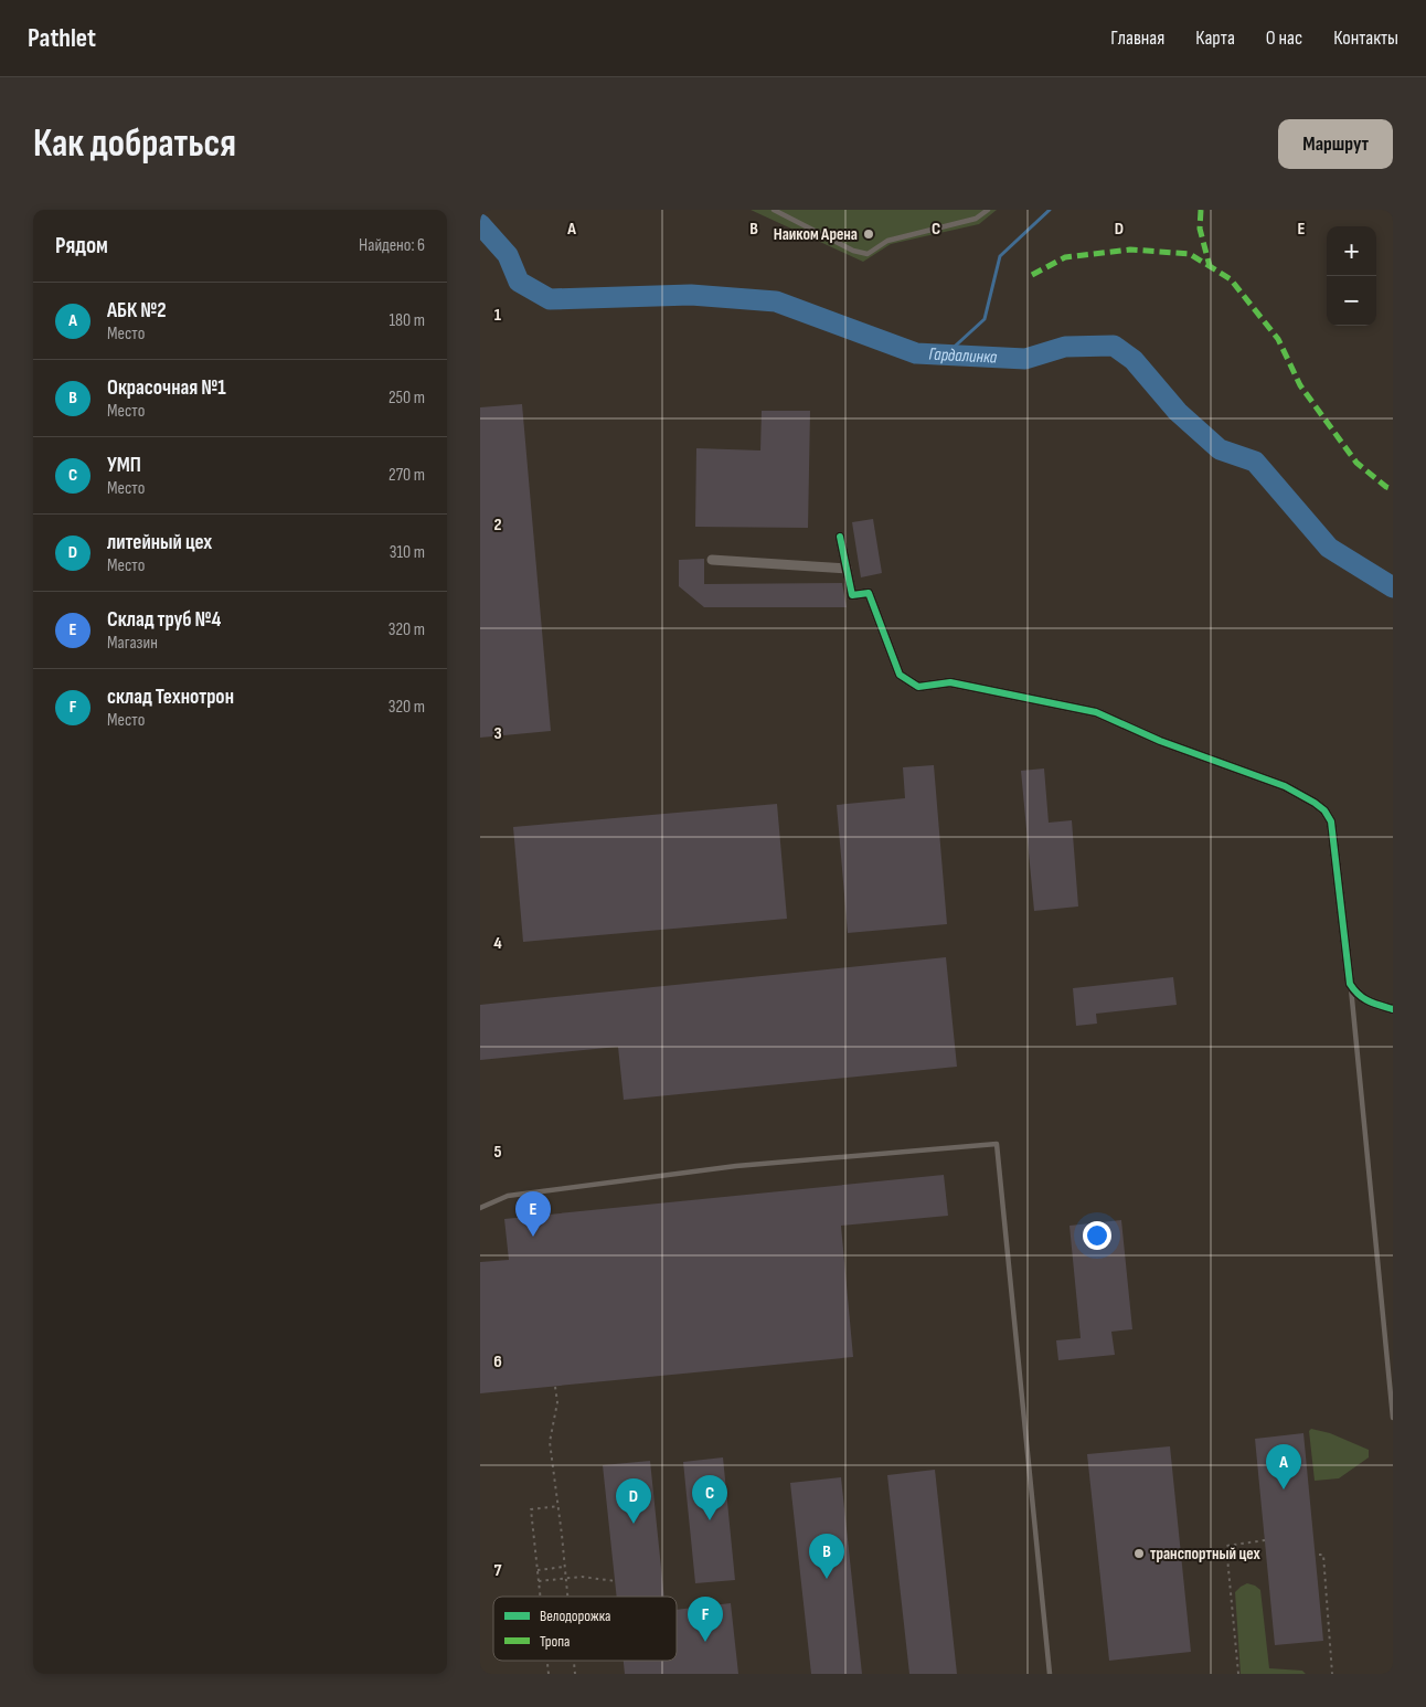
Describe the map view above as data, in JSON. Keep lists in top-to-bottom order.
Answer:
{
  "water": ["Гардалинка"],
  "places": ["Наиком Арена", "транспортный цех"],
  "legend": ["Велодорожка", "Тропа"],
  "page": {
    "header": "Pathlet",
    "nav": [
      "Главная",
      "Карта",
      "О нас",
      "Контакты"
    ],
    "buttons": "Маршрут",
    "title": "Как добраться",
    "heading": ["Рядом", "Найдено: 6"],
    "map_buttons": ["+", "−"],
    "list": [
      {
        "mark": "A",
        "name": "АБК №2",
        "note": "Место",
        "value": "180 m"
      },
      {
        "mark": "B",
        "name": "Окрасочная №1",
        "note": "Место",
        "value": "250 m"
      },
      {
        "mark": "C",
        "name": "УМП",
        "note": "Место",
        "value": "270 m"
      },
      {
        "mark": "D",
        "name": "литейный цех",
        "note": "Место",
        "value": "310 m"
      },
      {
        "mark": "E",
        "name": "Склад труб №4",
        "note": "Магазин",
        "value": "320 m"
      },
      {
        "mark": "F",
        "name": "склад Технотрон",
        "note": "Место",
        "value": "320 m"
      }
    ],
    "pins": [
      "E",
      "A",
      "C",
      "D",
      "B",
      "F"
    ]
  },
  "grid": {
    "columns": [
      "A",
      "B",
      "C",
      "D",
      "E"
    ],
    "rows": [
      "1",
      "2",
      "3",
      "4",
      "5",
      "6",
      "7"
    ]
  }
}
